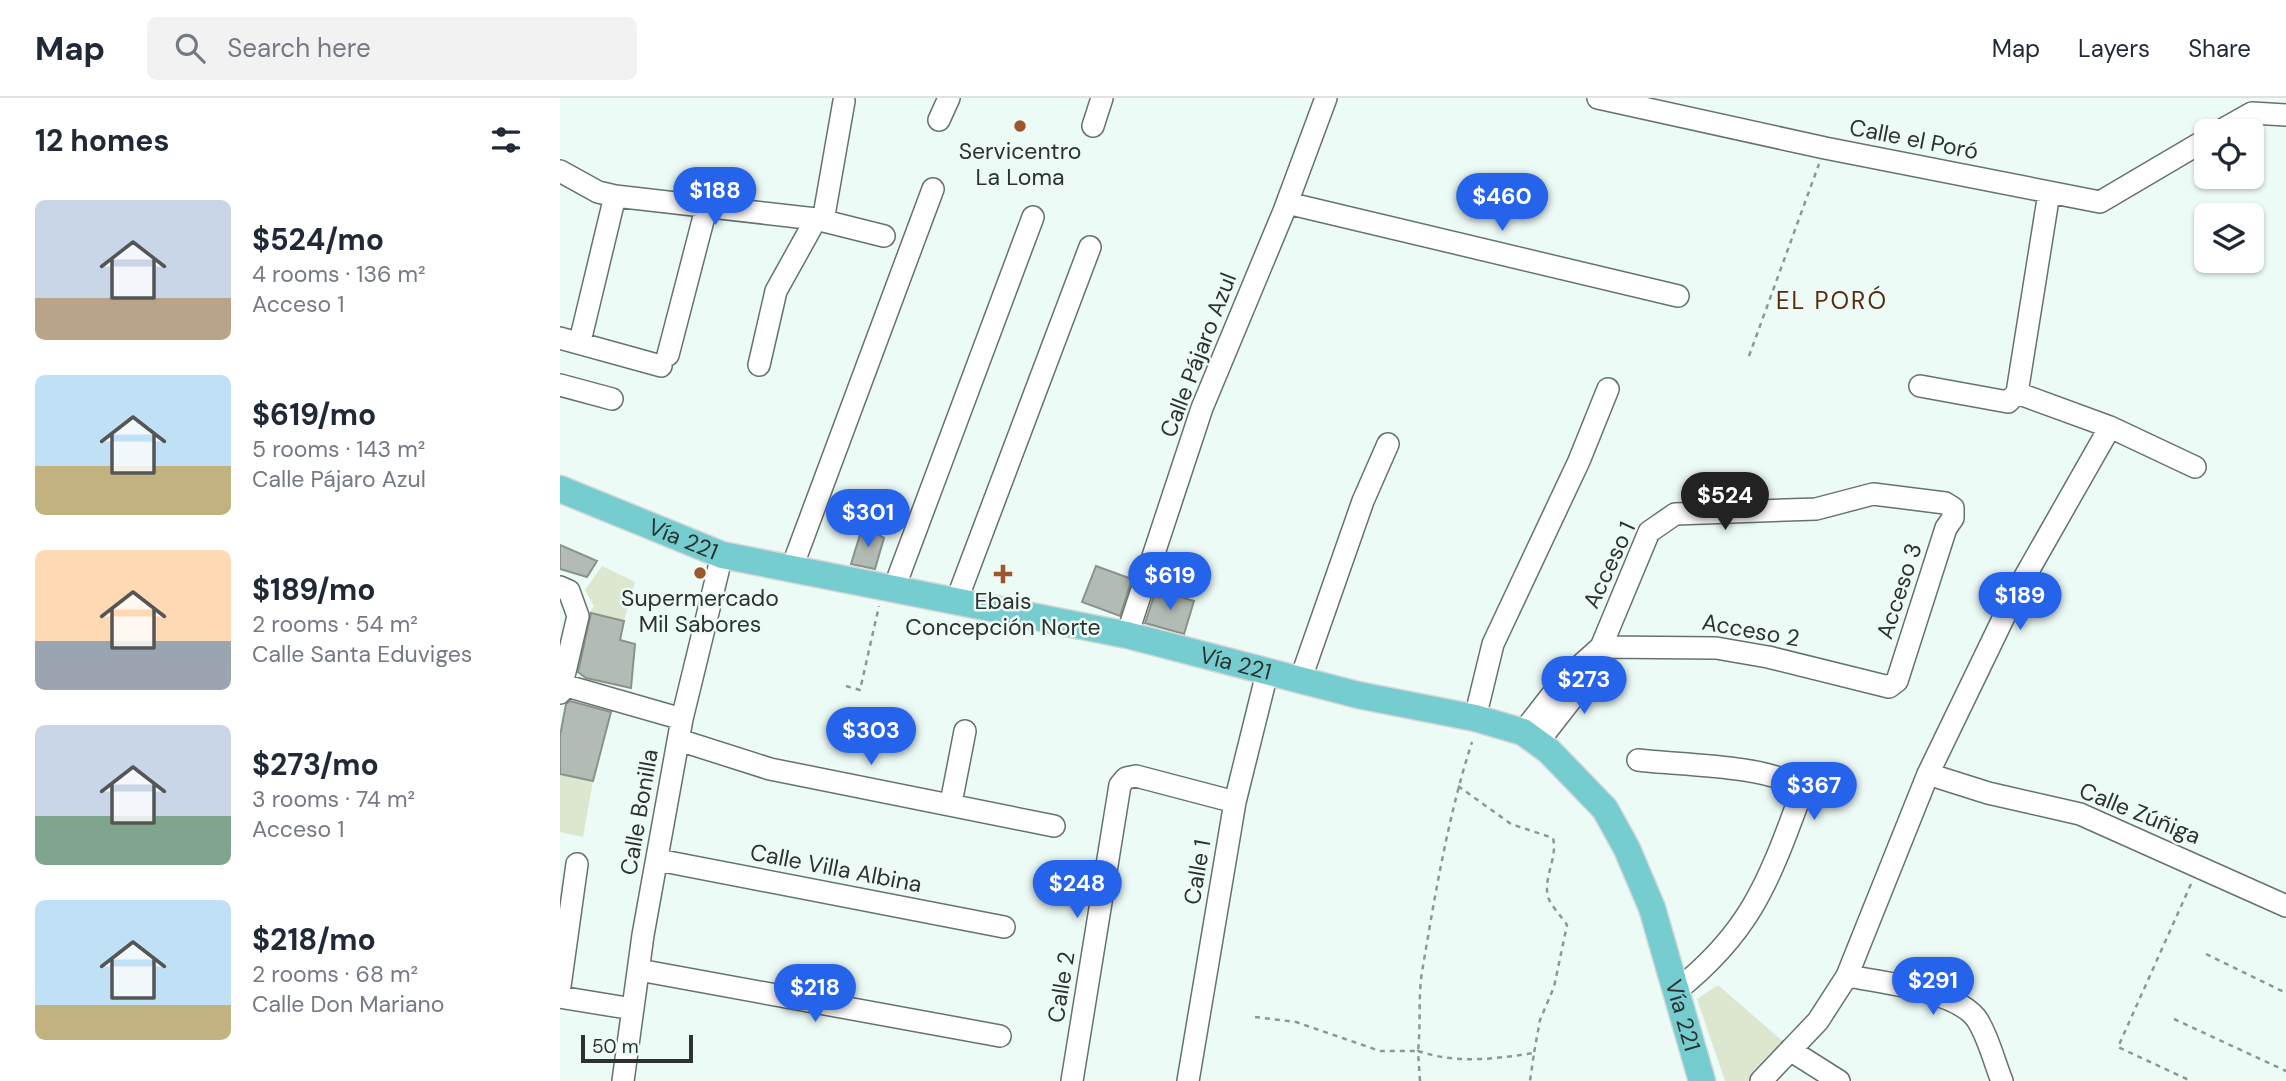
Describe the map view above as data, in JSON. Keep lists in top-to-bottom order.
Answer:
{
  "streets": {
    "main road": ["Vía 221"],
    "street": [
      "Calle el Poró",
      "Calle Pájaro Azul",
      "Acceso 1",
      "Acceso 3",
      "Acceso 2",
      "Calle Bonilla",
      "Calle Zúñiga",
      "Calle Villa Albina",
      "Calle 1",
      "Calle 2"
    ]
  },
  "crossings": [
    ["Calle Pájaro Azul", "Vía 221"],
    ["Vía 221", "Acceso 1"],
    ["Vía 221", "Calle Bonilla"],
    ["Vía 221", "Calle 1"],
    ["Acceso 1", "Acceso 3"],
    ["Acceso 1", "Acceso 2"],
    ["Acceso 3", "Acceso 2"],
    ["Calle Bonilla", "Calle Villa Albina"],
    ["Calle 1", "Calle 2"]
  ],
  "districts": ["EL PORÓ"],
  "places": {
    "other": ["Servicentro La Loma", "Supermercado Mil Sabores"],
    "health": ["Ebais Concepción Norte"]
  },
  "scale_bar": "50 m",
  "page": {
    "header": "Map",
    "search": "Search here",
    "nav": ["Map", "Layers", "Share"],
    "heading": "12 homes",
    "price": [
      "$188",
      "$460",
      "$524",
      "$301",
      "$619",
      "$189",
      "$273",
      "$303",
      "$367",
      "$248",
      "$291",
      "$218"
    ],
    "list": [
      {
        "name": "$524/mo",
        "note": "4 rooms · 136 m² · Acceso 1"
      },
      {
        "name": "$619/mo",
        "note": "5 rooms · 143 m² · Calle Pájaro Azul"
      },
      {
        "name": "$189/mo",
        "note": "2 rooms · 54 m² · Calle Santa Eduviges"
      },
      {
        "name": "$273/mo",
        "note": "3 rooms · 74 m² · Acceso 1"
      },
      {
        "name": "$218/mo",
        "note": "2 rooms · 68 m² · Calle Don Mariano"
      }
    ],
    "scale": "50 m"
  }
}
